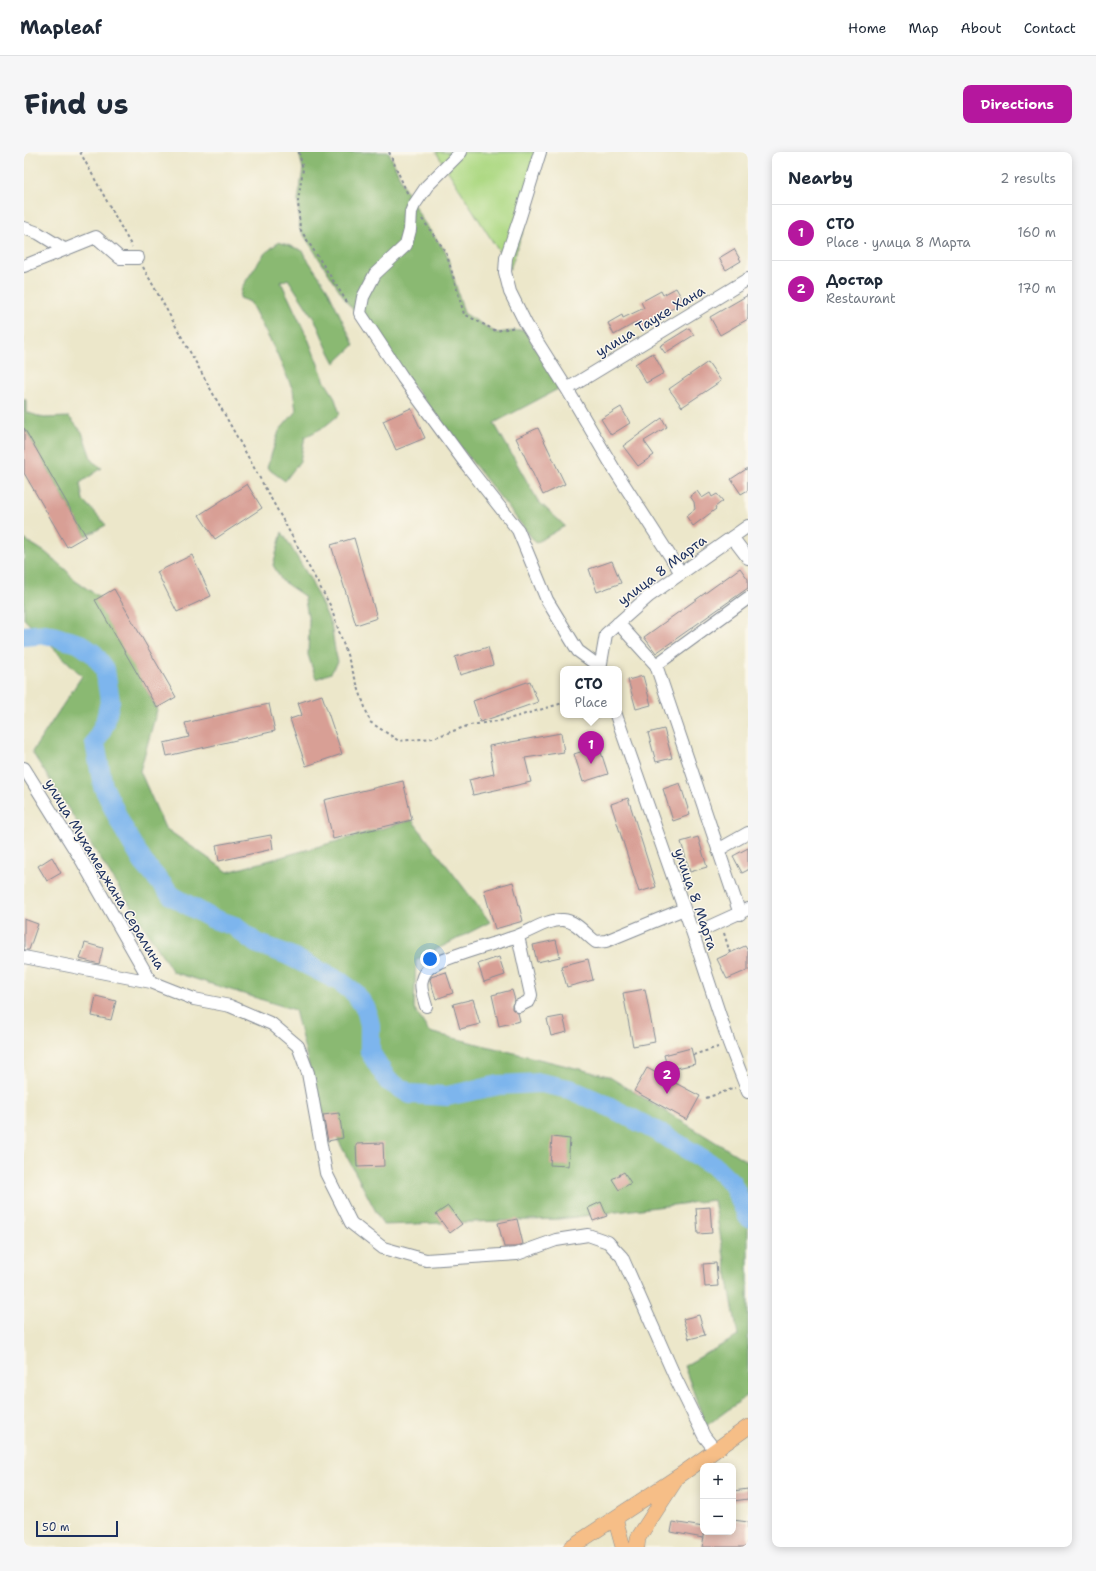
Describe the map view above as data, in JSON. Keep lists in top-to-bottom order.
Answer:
{
  "streets": {
    "street": ["улица Тауке Хана", "улица 8 Марта", "улица Мухамеджана Сералина"]
  },
  "scale_bar": "50 m",
  "page": {
    "header": "Mapleaf",
    "nav": [
      "Home",
      "Map",
      "About",
      "Contact"
    ],
    "title": "Find us",
    "buttons": "Directions",
    "heading": ["Nearby", "2 results"],
    "list": [
      {
        "mark": "1",
        "name": "СТО",
        "note": "Place · улица 8 Марта",
        "value": "160 m"
      },
      {
        "mark": "2",
        "name": "Достар",
        "note": "Restaurant",
        "value": "170 m"
      }
    ],
    "popup": ["СТО", "Place"],
    "pins": ["1", "2"],
    "map_buttons": ["+", "−"],
    "scale": "50 m"
  }
}
